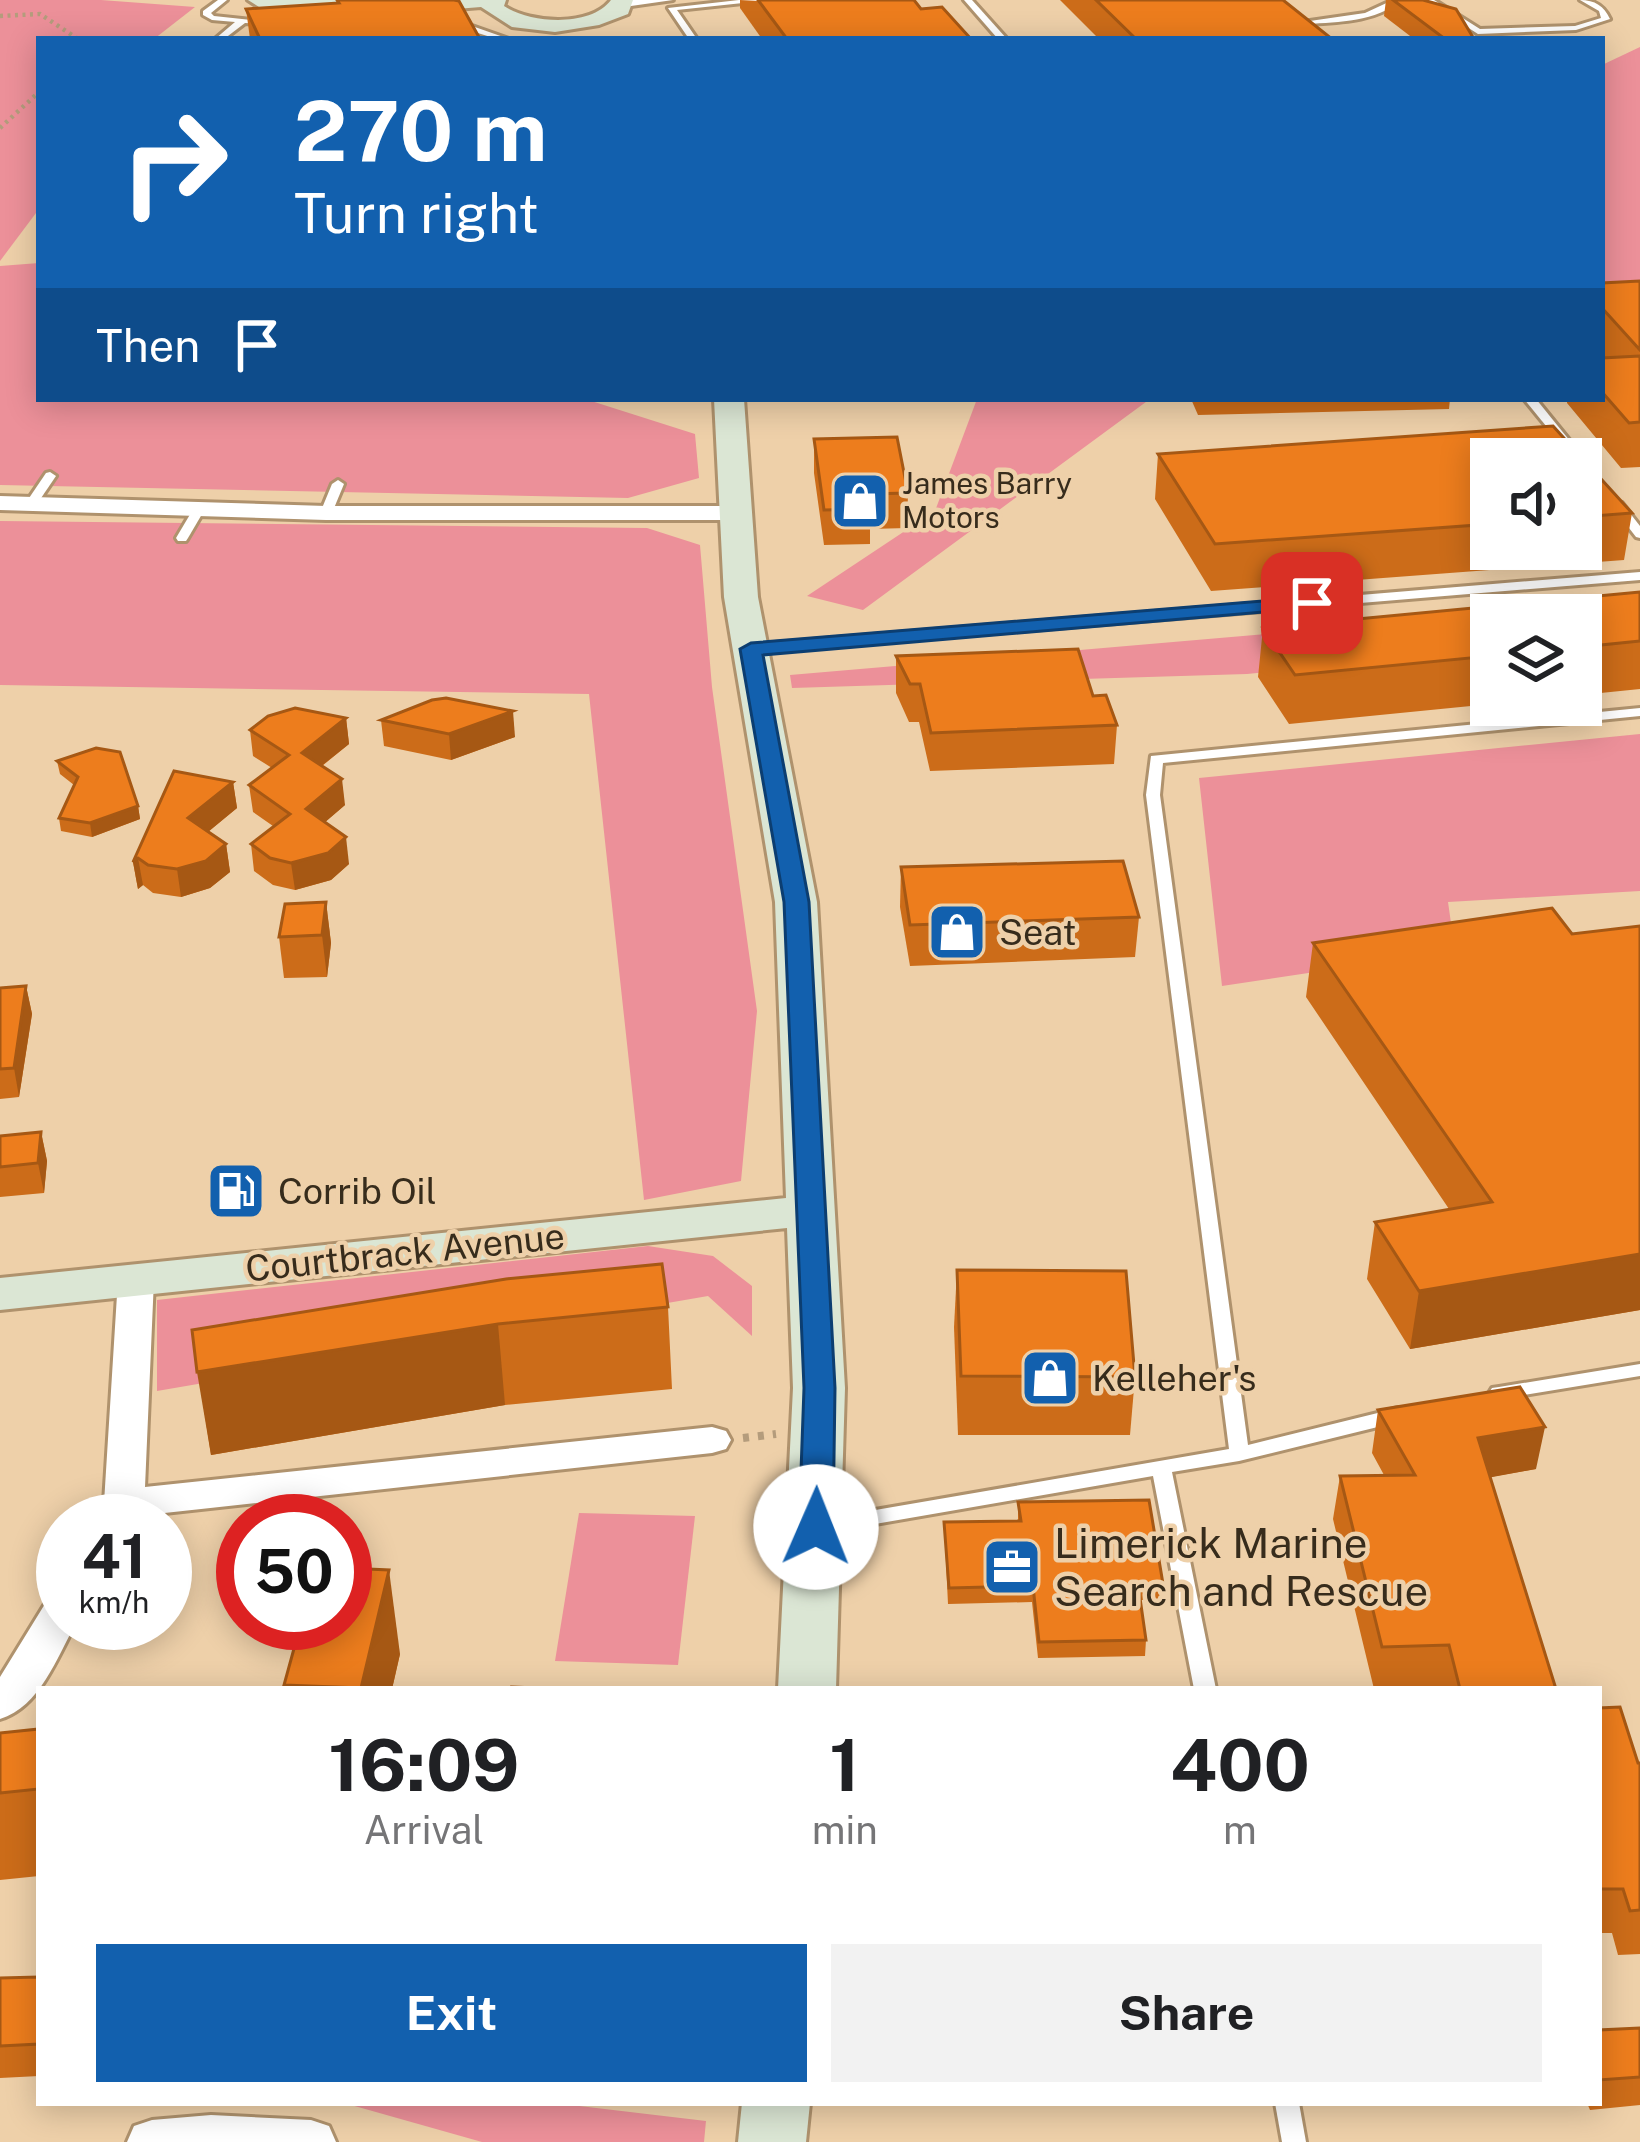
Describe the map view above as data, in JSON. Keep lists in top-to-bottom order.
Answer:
{
  "streets": {
    "main road": ["Courtbrack Avenue"]
  },
  "places": {
    "shop": ["James Barry Motors", "Seat", "Kelleher's"],
    "fuel station": ["Corrib Oil"],
    "office": ["Limerick Marine Search and Rescue"]
  },
  "page": {
    "turn": ["270 m", "Turn right"],
    "then": "Then",
    "speed": "41 km/h",
    "limit": "50",
    "eta": [
      "16:09",
      "Arrival",
      "1",
      "min",
      "400",
      "m"
    ],
    "buttons": ["Exit", "Share"]
  }
}
